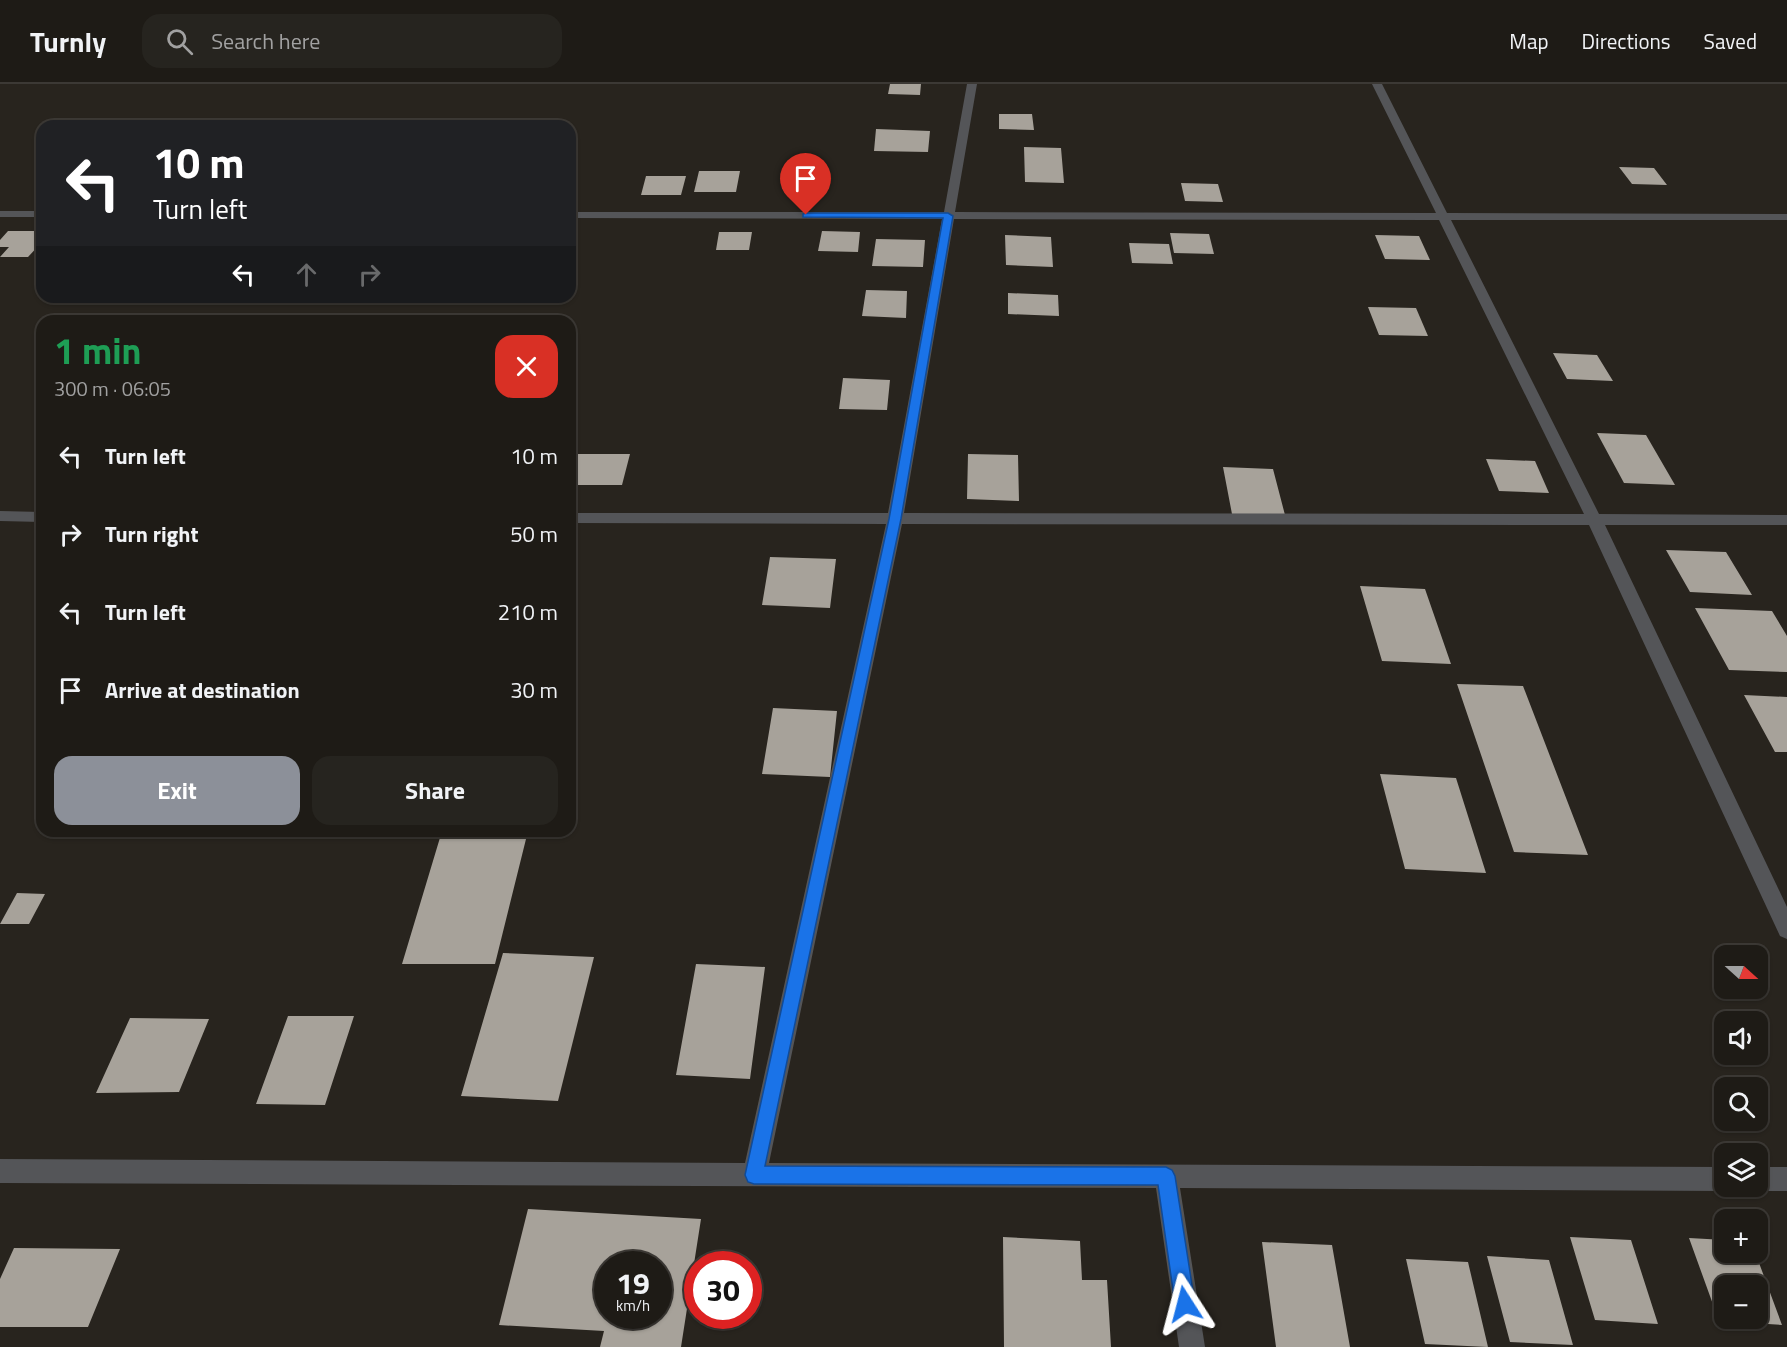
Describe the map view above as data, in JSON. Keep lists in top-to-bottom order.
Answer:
{
  "north": "right",
  "page": {
    "header": "Turnly",
    "search": "Search here",
    "nav": ["Map", "Directions", "Saved"],
    "turn": ["10 m", "Turn left"],
    "heading": ["1 min", "300 m · 06:05"],
    "list": [
      {
        "name": "Turn left",
        "value": "10 m"
      },
      {
        "name": "Turn right",
        "value": "50 m"
      },
      {
        "name": "Turn left",
        "value": "210 m"
      },
      {
        "name": "Arrive at destination",
        "value": "30 m"
      }
    ],
    "buttons": ["Exit", "Share"],
    "map_buttons": ["+", "−"],
    "speed": "19 km/h",
    "limit": "30"
  }
}
